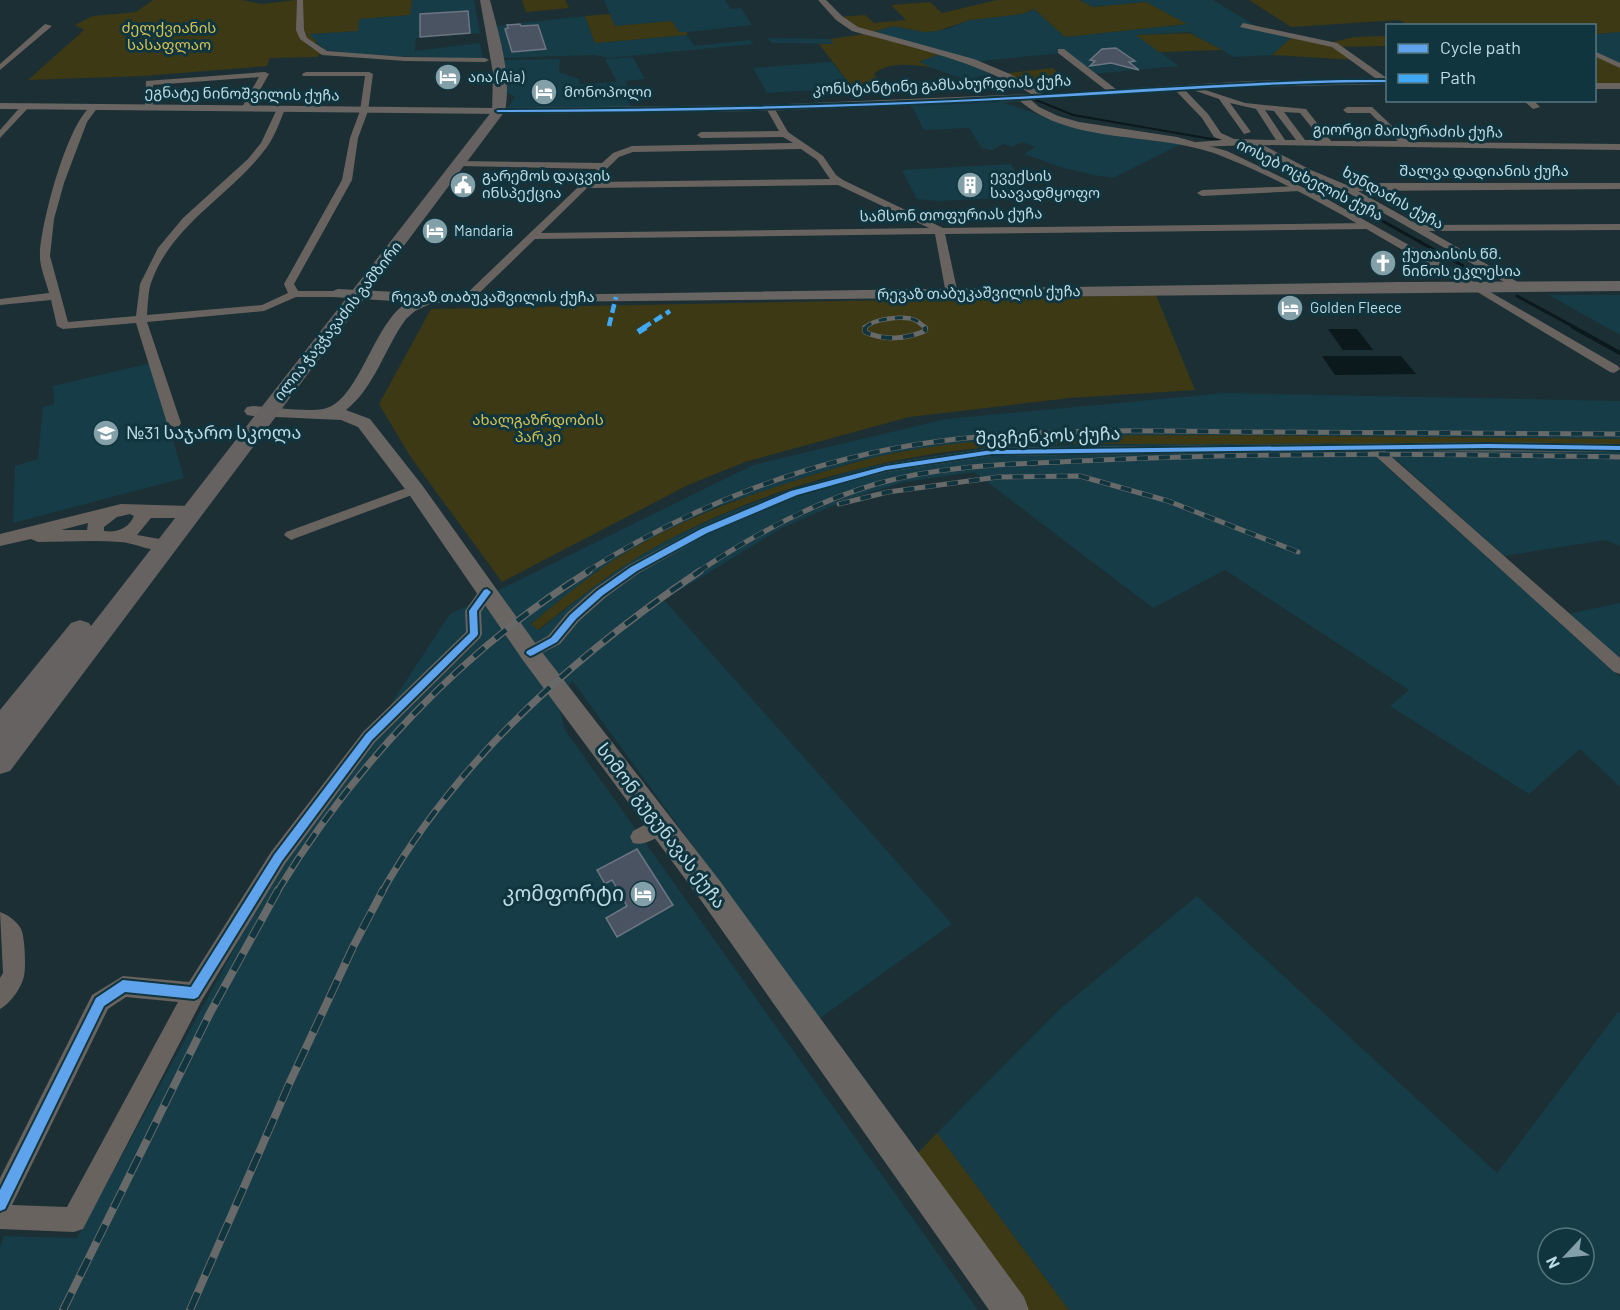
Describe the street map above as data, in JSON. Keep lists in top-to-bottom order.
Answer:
{
  "streets": {
    "main road": [
      "ეგნატე ნინოშვილის ქუჩა",
      "რევაზ თაბუკაშვილის ქუჩა",
      "ილია ჭავჭავაძის გამზირი",
      "სიმონ გუგუნავას ქუჩა"
    ],
    "street": [
      "კონსტანტინე გამსახურდიას ქუჩა",
      "გიორგი მაისურაძის ქუჩა",
      "შალვა დადიანის ქუჩა",
      "იოსებ ოცხელის ქუჩა",
      "ხუნდაძის ქუჩა",
      "სამსონ თოფურიას ქუჩა",
      "შევჩენკოს ქუჩა"
    ]
  },
  "crossings": [
    ["კონსტანტინე გამსახურდიას ქუჩა", "ეგნატე ნინოშვილის ქუჩა"],
    ["კონსტანტინე გამსახურდიას ქუჩა", "იოსებ ოცხელის ქუჩა"],
    ["კონსტანტინე გამსახურდიას ქუჩა", "ილია ჭავჭავაძის გამზირი"],
    ["ეგნატე ნინოშვილის ქუჩა", "ილია ჭავჭავაძის გამზირი"],
    ["გიორგი მაისურაძის ქუჩა", "იოსებ ოცხელის ქუჩა"],
    ["გიორგი მაისურაძის ქუჩა", "ხუნდაძის ქუჩა"],
    ["შალვა დადიანის ქუჩა", "ხუნდაძის ქუჩა"],
    ["იოსებ ოცხელის ქუჩა", "სამსონ თოფურიას ქუჩა"],
    ["იოსებ ოცხელის ქუჩა", "რევაზ თაბუკაშვილის ქუჩა"],
    ["ხუნდაძის ქუჩა", "რევაზ თაბუკაშვილის ქუჩა"],
    ["რევაზ თაბუკაშვილის ქუჩა", "ილია ჭავჭავაძის გამზირი"],
    ["შევჩენკოს ქუჩა", "სიმონ გუგუნავას ქუჩა"]
  ],
  "parks": ["ძელქვიანის სასაფლაო", "ახალგაზრდობის პარკი"],
  "places": {
    "hotel": [
      "აია (Aia)",
      "მონოპოლი",
      "Mandaria",
      "Golden Fleece",
      "კომფორტი"
    ],
    "public building": ["გარემოს დაცვის ინსპექცია"],
    "building": ["ევექსის საავადმყოფო"],
    "church": ["ქუთაისის წმ. ნინოს ეკლესია"],
    "school or university": ["№31 საჯარო სკოლა"]
  },
  "legend": ["Cycle path", "Path"],
  "north": "bottom left"
}
